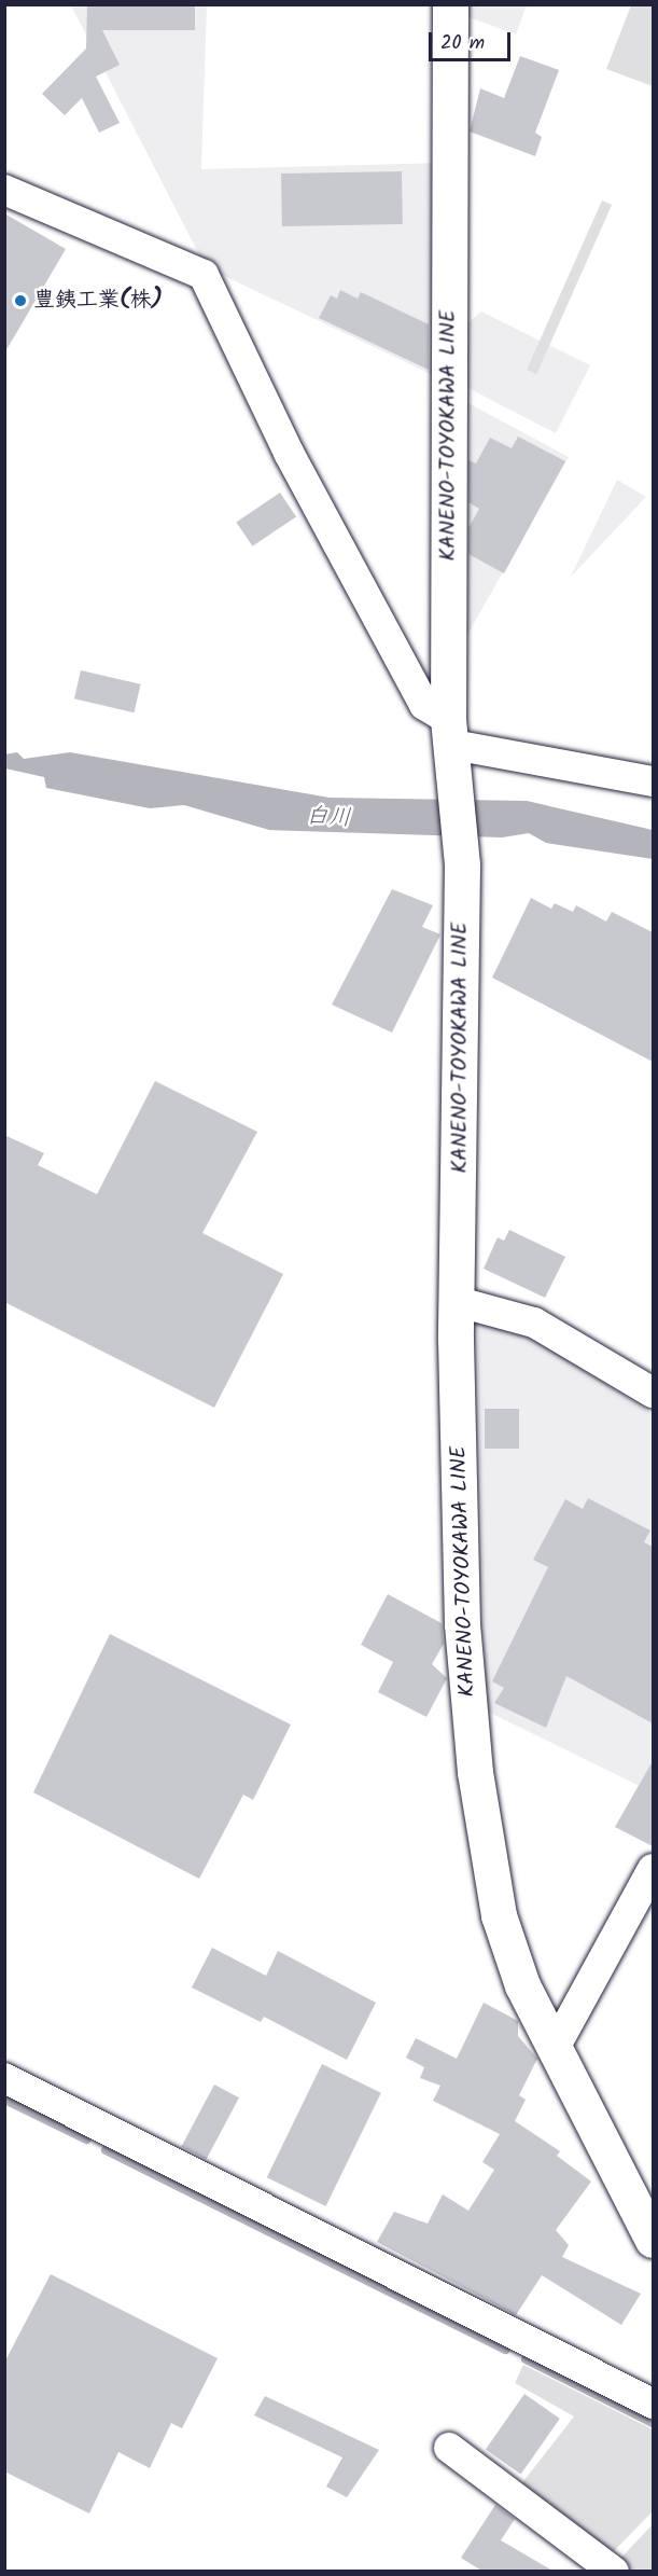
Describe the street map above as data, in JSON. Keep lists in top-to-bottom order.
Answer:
{
  "streets": {
    "main road": ["KANENO-TOYOKAWA LINE"]
  },
  "water": ["白川"],
  "places": ["豊銕工業(株)"],
  "scale_bar": "20 m"
}
